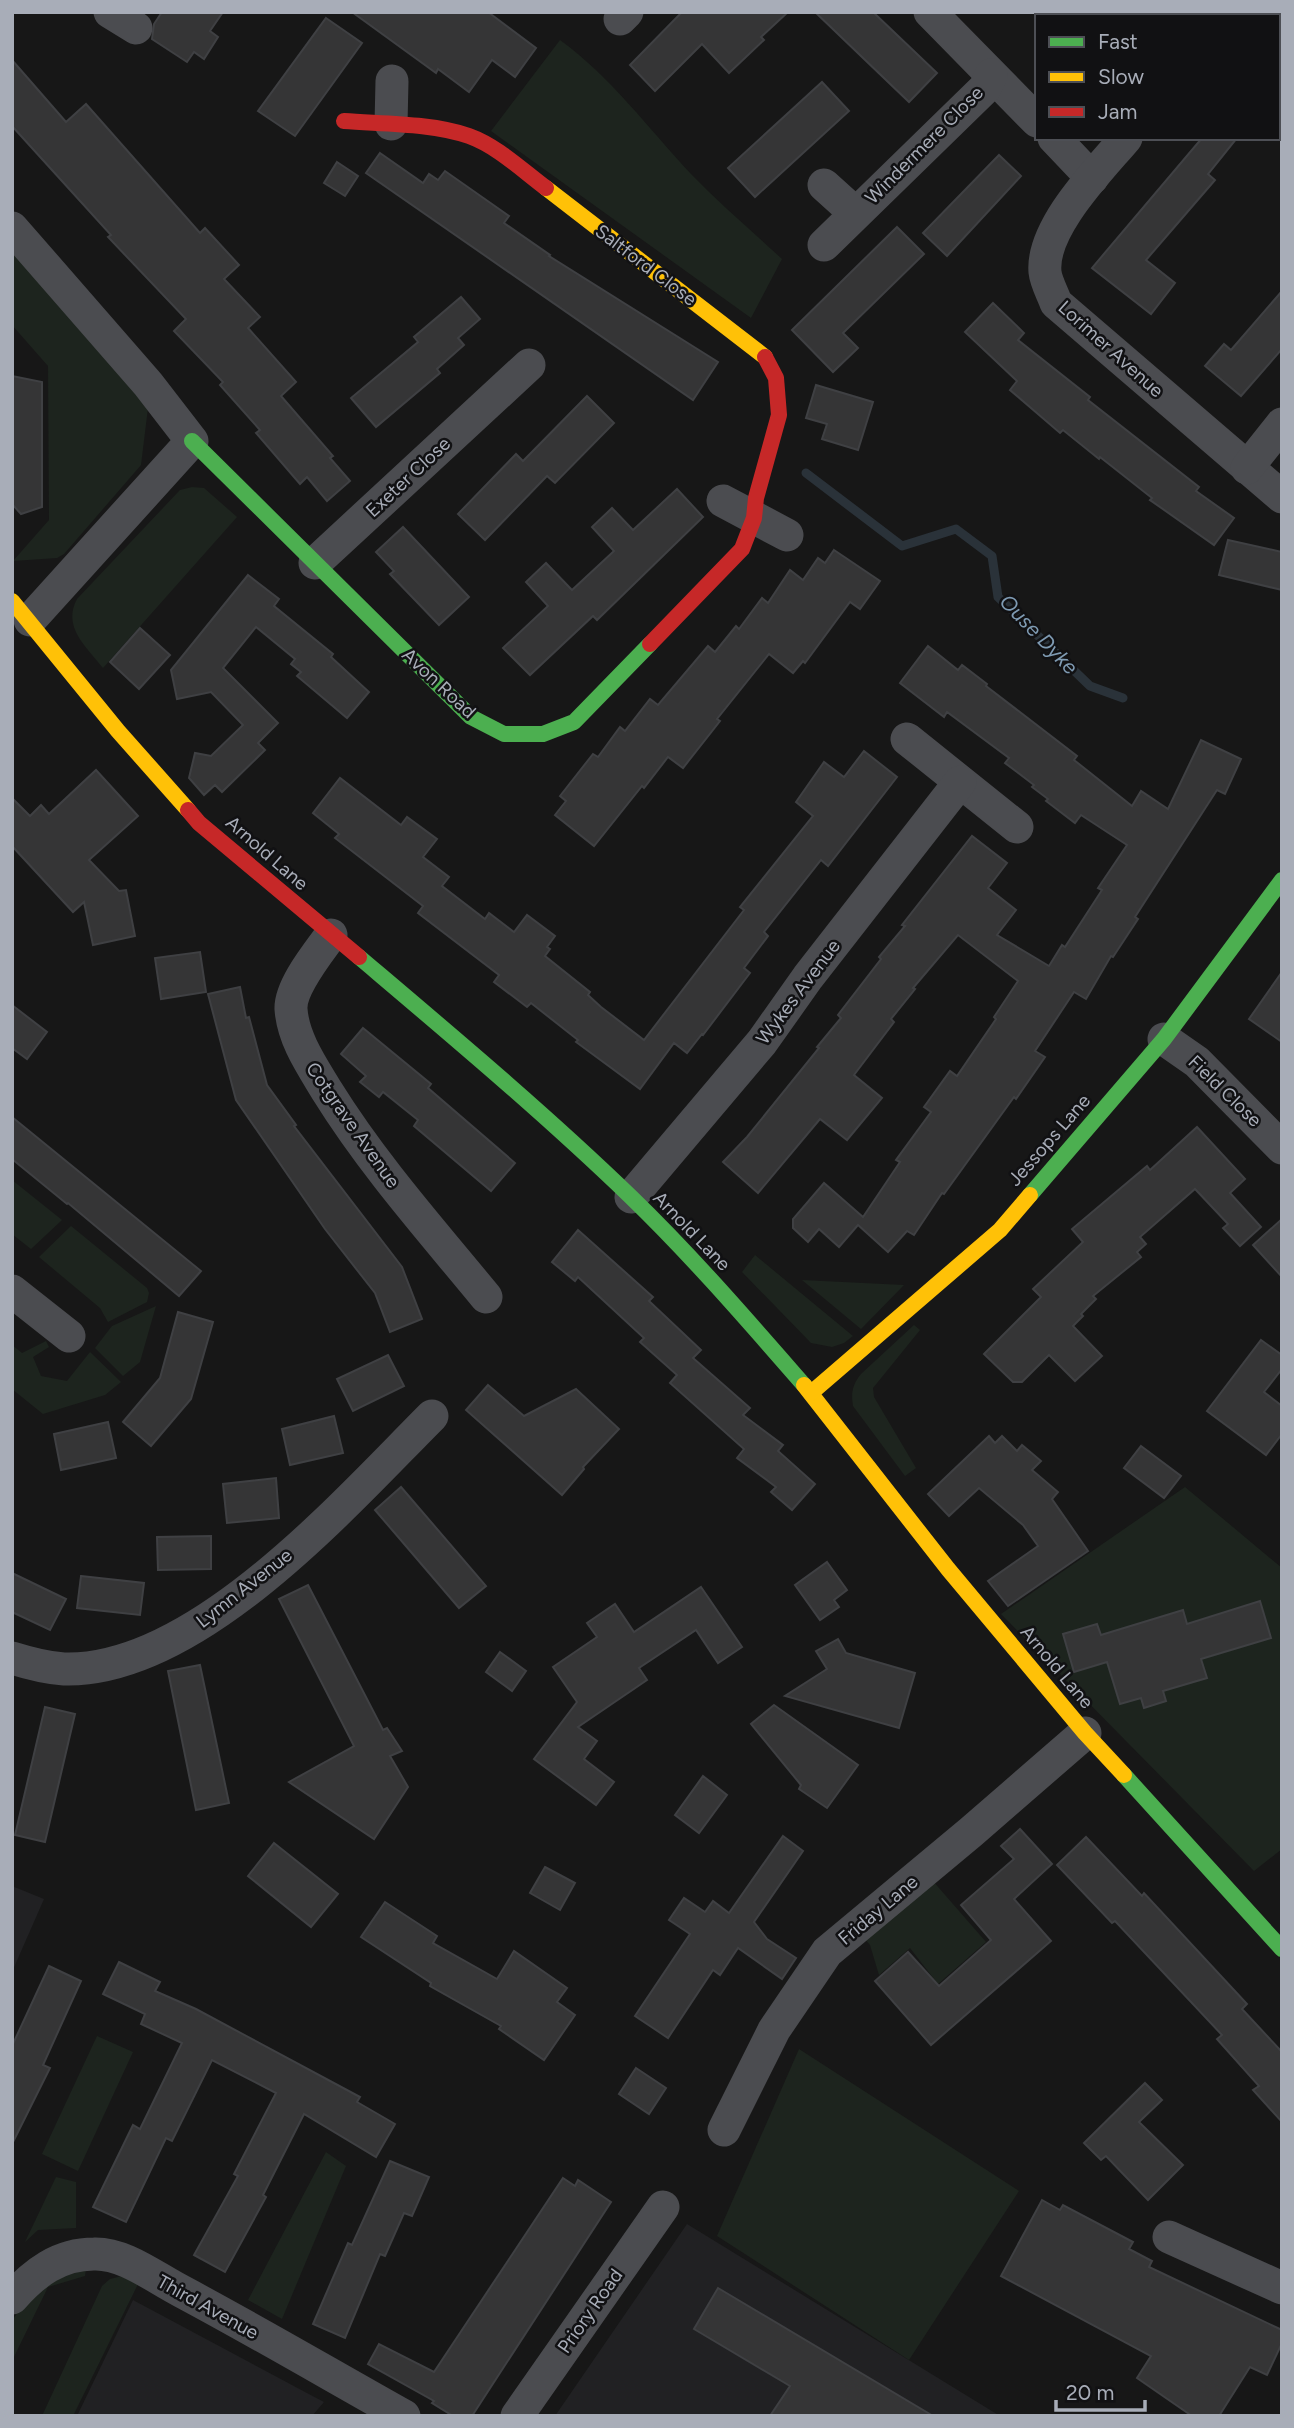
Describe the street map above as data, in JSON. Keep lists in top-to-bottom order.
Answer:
{
  "streets": {
    "street": [
      "Windermere Close",
      "Saltford Close",
      "Lorimer Avenue",
      "Exeter Close",
      "Avon Road",
      "Arnold Lane",
      "Wykes Avenue",
      "Field Close",
      "Cotgrave Avenue",
      "Jessops Lane",
      "Lymn Avenue",
      "Friday Lane",
      "Third Avenue",
      "Priory Road"
    ]
  },
  "crossings": [
    ["Saltford Close", "Avon Road"],
    ["Exeter Close", "Avon Road"],
    ["Arnold Lane", "Wykes Avenue"],
    ["Arnold Lane", "Cotgrave Avenue"],
    ["Arnold Lane", "Jessops Lane"],
    ["Arnold Lane", "Friday Lane"],
    ["Field Close", "Jessops Lane"]
  ],
  "water": ["Ouse Dyke"],
  "legend": ["Fast", "Slow", "Jam"],
  "scale_bar": "20 m"
}
